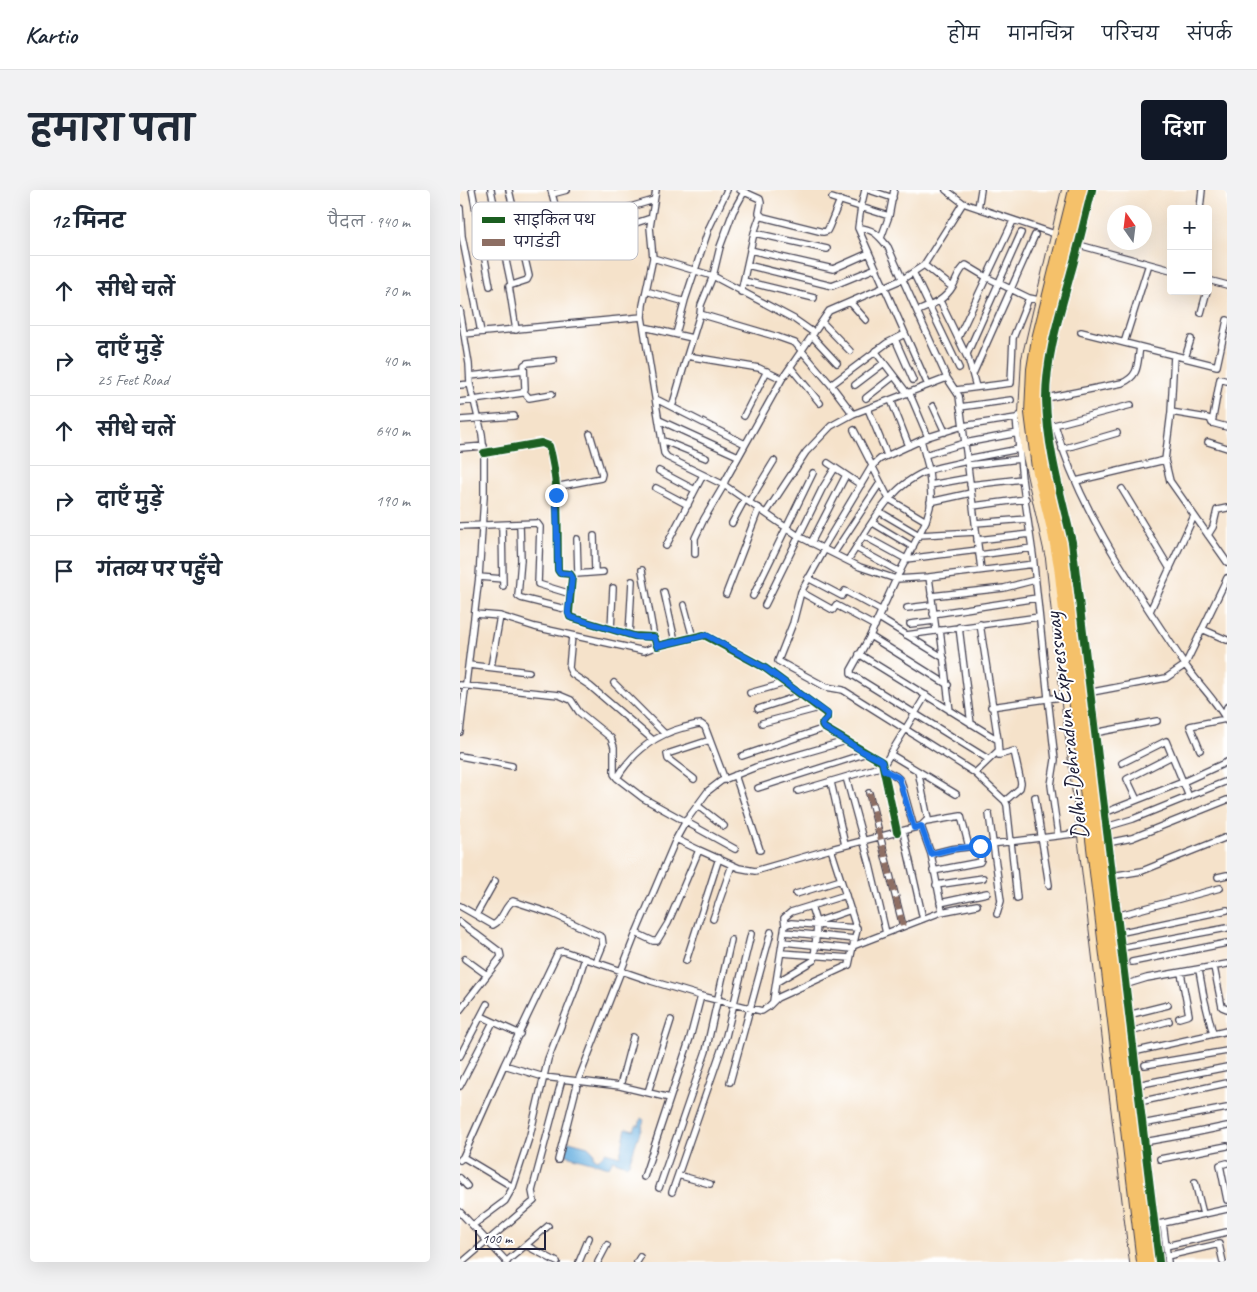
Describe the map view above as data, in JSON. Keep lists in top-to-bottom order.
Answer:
{
  "streets": {
    "highway": ["Delhi-Dehradun Expressway"]
  },
  "legend": ["साइकिल पथ", "पगडंडी"],
  "scale_bar": "100 m",
  "north": "top",
  "page": {
    "header": "Kartio",
    "nav": [
      "होम",
      "मानचित्र",
      "परिचय",
      "संपर्क"
    ],
    "title": "हमारा पता",
    "buttons": "दिशा",
    "heading": ["12 मिनट", "पैदल · 940 m"],
    "map_buttons": ["+", "−"],
    "list": [
      ["सीधे चलें", "70 m"],
      ["दाएँ मुड़ें", "25 Feet Road", "40 m"],
      ["सीधे चलें", "640 m"],
      ["दाएँ मुड़ें", "190 m"],
      "गंतव्य पर पहुँचे"
    ],
    "scale": "100 m"
  }
}
